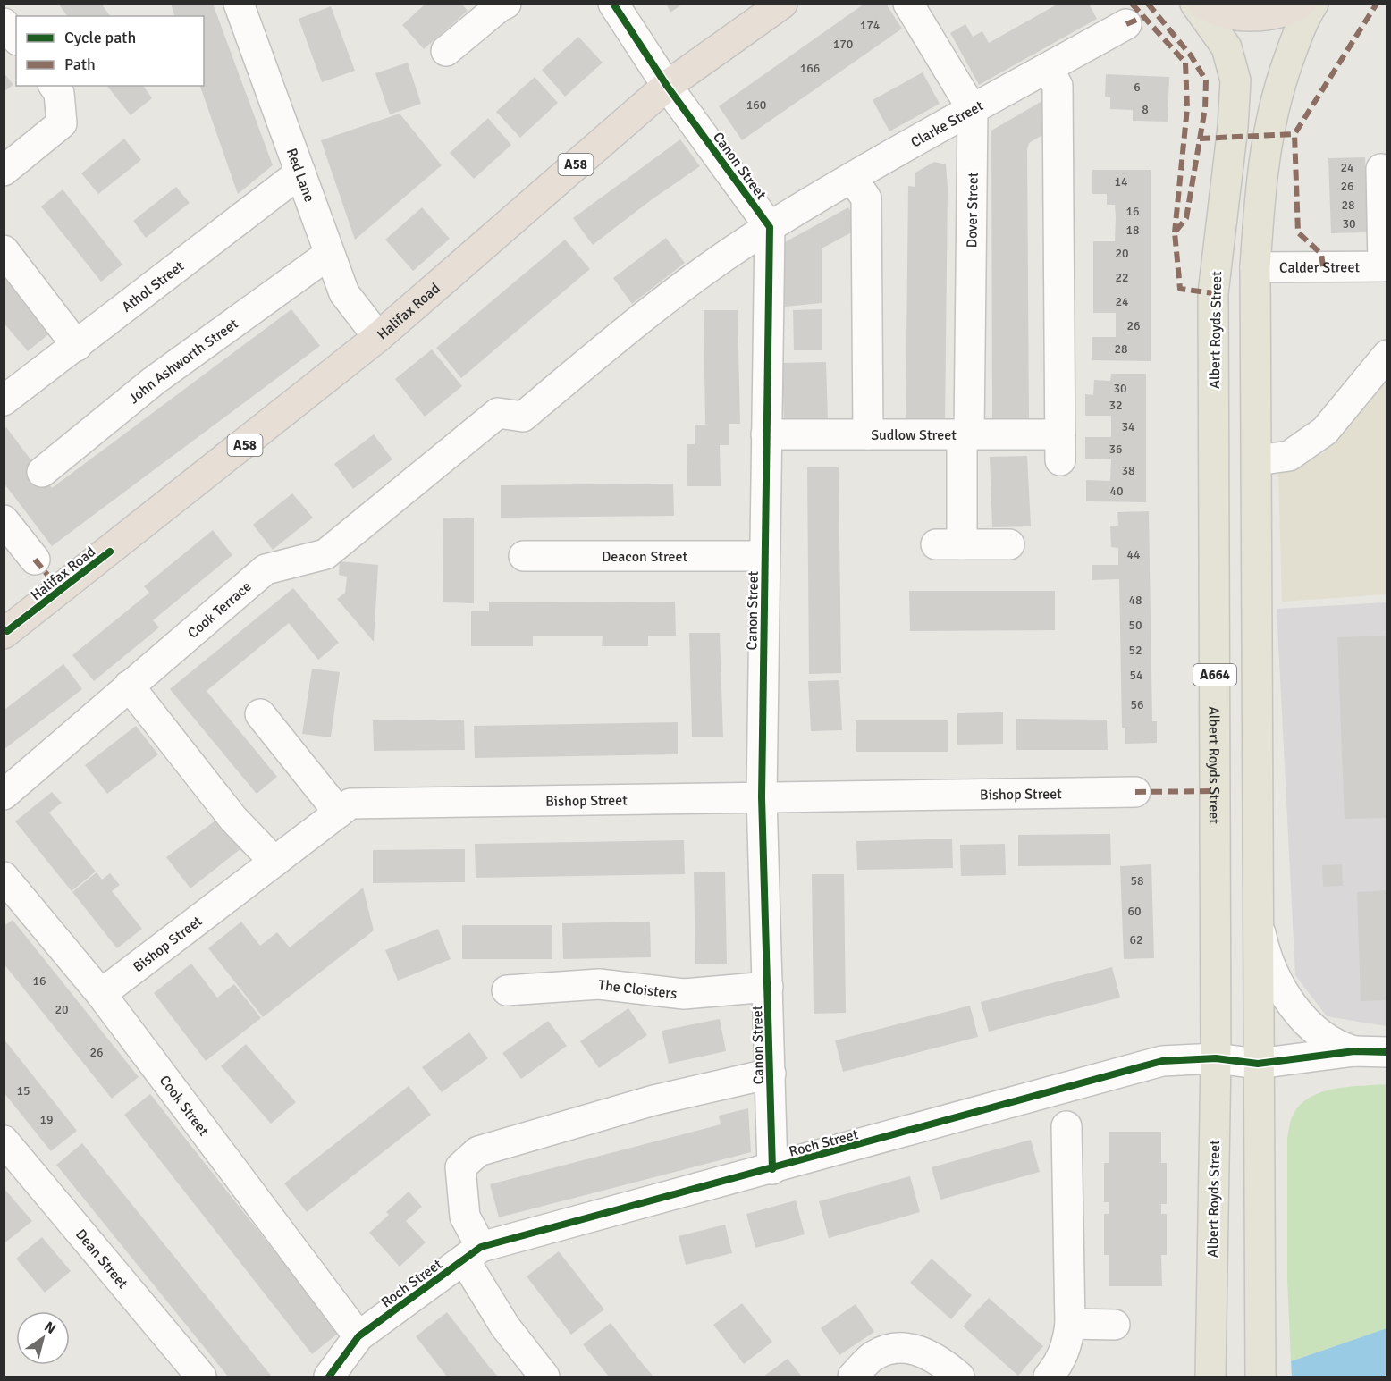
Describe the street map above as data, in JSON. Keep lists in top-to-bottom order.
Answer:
{
  "streets": {
    "highway": ["A58", "Halifax Road"],
    "main road": ["Albert Royds Street", "A664"],
    "street": [
      "Clarke Street",
      "Canon Street",
      "Red Lane",
      "Dover Street",
      "Calder Street",
      "Athol Street",
      "John Ashworth Street",
      "Sudlow Street",
      "Deacon Street",
      "Cook Terrace",
      "Bishop Street",
      "The Cloisters",
      "Cook Street",
      "Roch Street",
      "Dean Street"
    ]
  },
  "crossings": [
    ["Clarke Street", "Canon Street"],
    ["Clarke Street", "Dover Street"],
    ["Clarke Street", "Sudlow Street"],
    ["Clarke Street", "Cook Terrace"],
    ["Canon Street", "Halifax Road"],
    ["Canon Street", "Sudlow Street"],
    ["Canon Street", "Deacon Street"],
    ["Canon Street", "Bishop Street"],
    ["Canon Street", "The Cloisters"],
    ["Canon Street", "Roch Street"],
    ["Red Lane", "Athol Street"],
    ["Red Lane", "Halifax Road"],
    ["Red Lane", "John Ashworth Street"],
    ["Dover Street", "Sudlow Street"],
    ["Calder Street", "A664"],
    ["Albert Royds Street", "Roch Street"],
    ["A664", "Roch Street"],
    ["Bishop Street", "Cook Street"],
    ["Cook Street", "Roch Street"]
  ],
  "house_numbers": [
    "174",
    "170",
    "166",
    "6",
    "160",
    "8",
    "24",
    "14",
    "26",
    "28",
    "16",
    "30",
    "18",
    "20",
    "22",
    "24",
    "26",
    "28",
    "30",
    "32",
    "34",
    "36",
    "38",
    "40",
    "44",
    "48",
    "50",
    "52",
    "54",
    "56",
    "58",
    "60",
    "62",
    "16",
    "20",
    "26",
    "15",
    "19"
  ],
  "legend": ["Cycle path", "Path"],
  "north": "top right"
}
